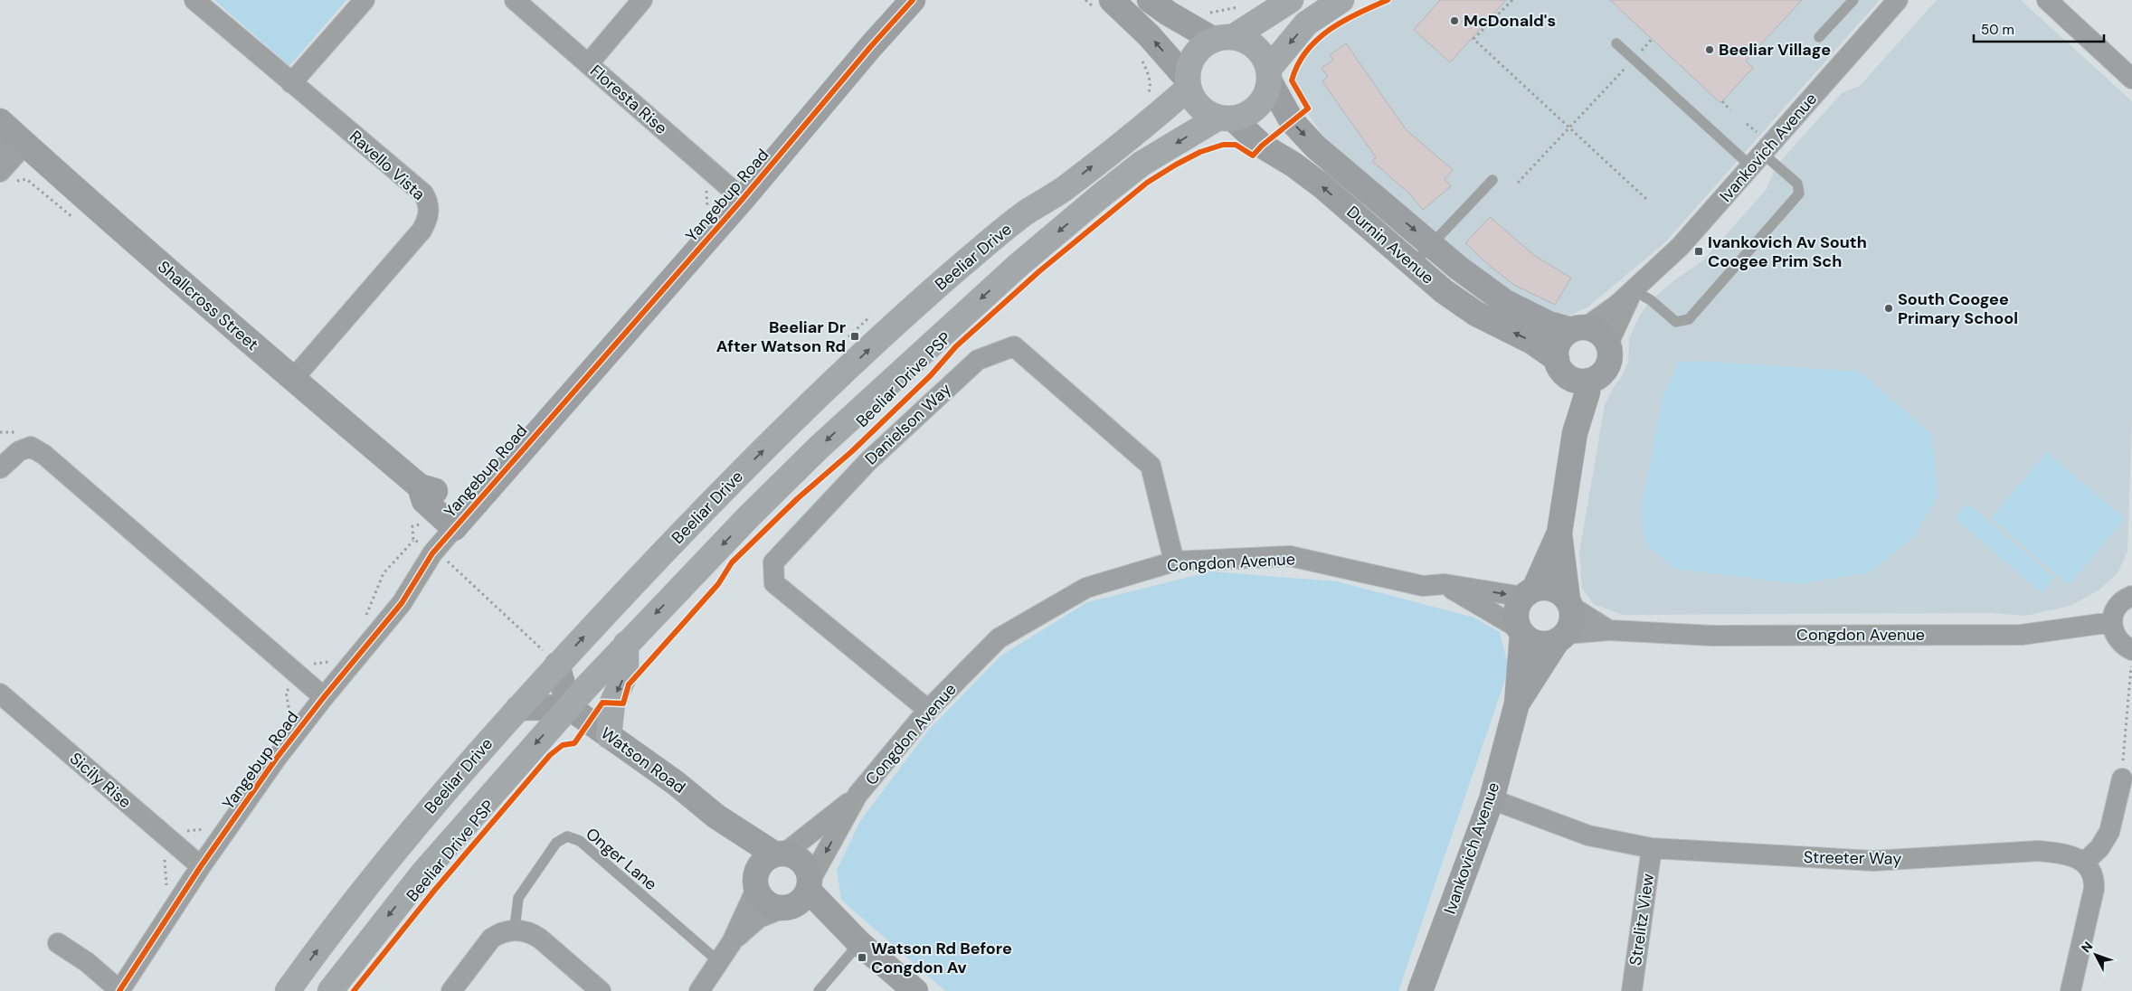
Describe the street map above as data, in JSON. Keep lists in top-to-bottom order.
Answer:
{
  "streets": {
    "highway": ["Beeliar Drive"],
    "street": [
      "Floresta Rise",
      "Ivankovich Avenue",
      "Ravello Vista",
      "Yangebup Road",
      "Durnin Avenue",
      "Shallcross Street",
      "Danielson Way",
      "Congdon Avenue",
      "Watson Road",
      "Sicily Rise",
      "Streeter Way",
      "Strelitz View"
    ],
    "lane": ["Onger Lane"],
    "cycle path": ["Beeliar Drive PSP"]
  },
  "crossings": [
    ["Floresta Rise", "Yangebup Road"],
    ["Ivankovich Avenue", "Durnin Avenue"],
    ["Ivankovich Avenue", "Congdon Avenue"],
    ["Ivankovich Avenue", "Streeter Way"],
    ["Ravello Vista", "Shallcross Street"],
    ["Yangebup Road", "Shallcross Street"],
    ["Yangebup Road", "Sicily Rise"],
    ["Durnin Avenue", "Beeliar Drive"],
    ["Danielson Way", "Congdon Avenue"],
    ["Congdon Avenue", "Watson Road"],
    ["Streeter Way", "Strelitz View"]
  ],
  "places": {
    "other": ["McDonald's", "Beeliar Village", "South Coogee Primary School"],
    "transit": ["Ivankovich Av South Coogee Prim Sch", "Beeliar Dr After Watson Rd", "Watson Rd Before Congdon Av"]
  },
  "scale_bar": "50 m",
  "north": "top left"
}
